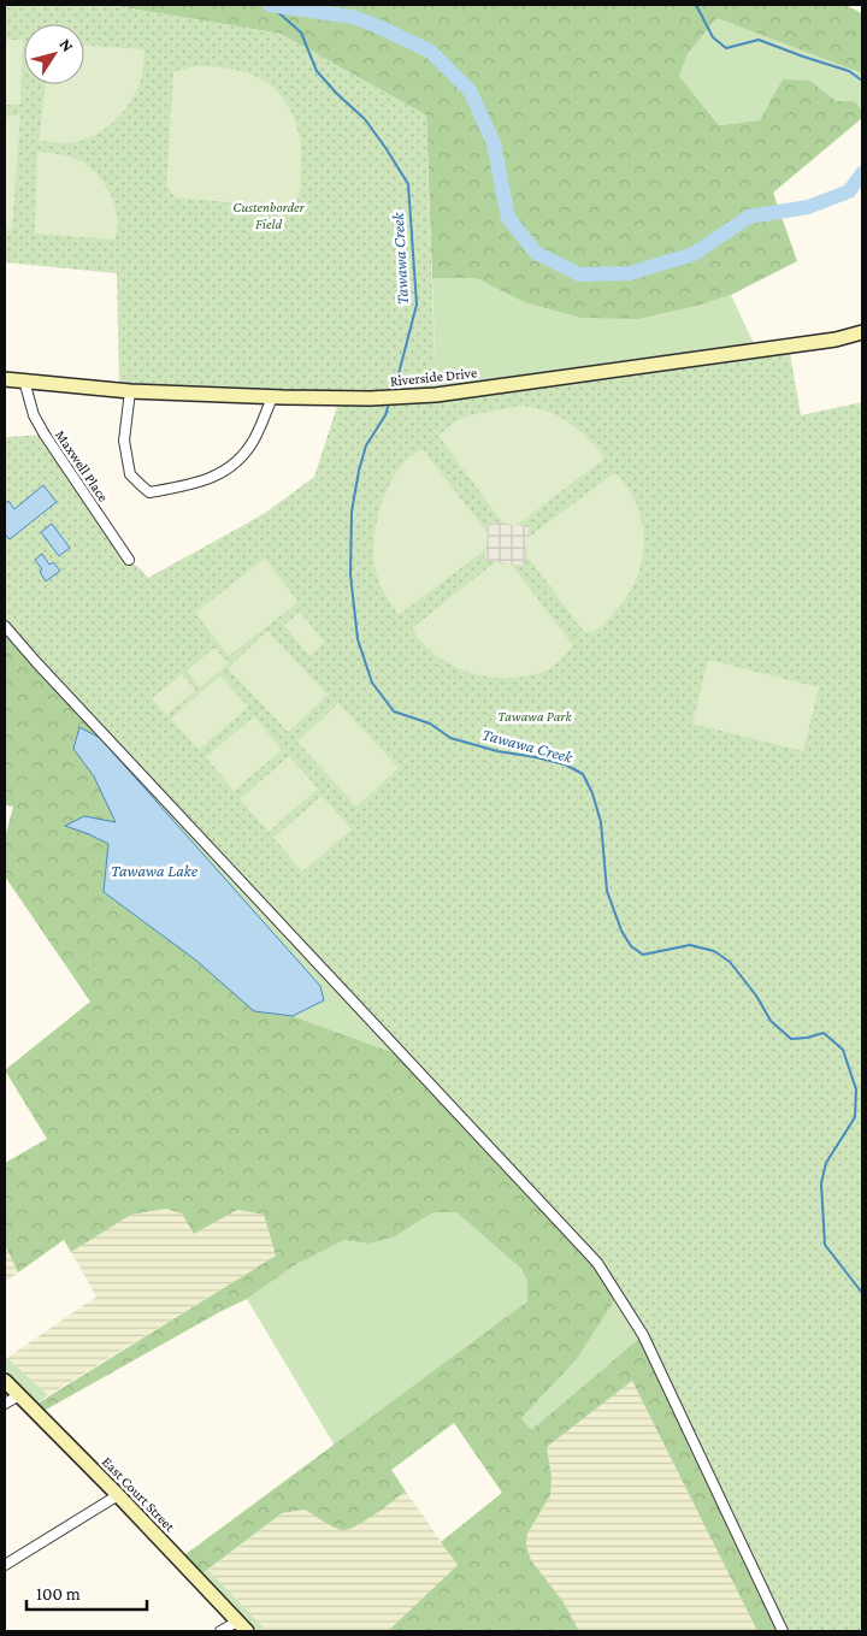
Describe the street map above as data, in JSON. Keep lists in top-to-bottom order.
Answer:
{
  "streets": {
    "main road": ["Riverside Drive", "East Court Street"],
    "street": ["Maxwell Place"]
  },
  "crossings": [
    ["Riverside Drive", "Maxwell Place"]
  ],
  "water": ["Tawawa Creek", "Tawawa Lake"],
  "parks": ["Custenborder Field", "Tawawa Park"],
  "scale_bar": "100 m",
  "north": "top right"
}
